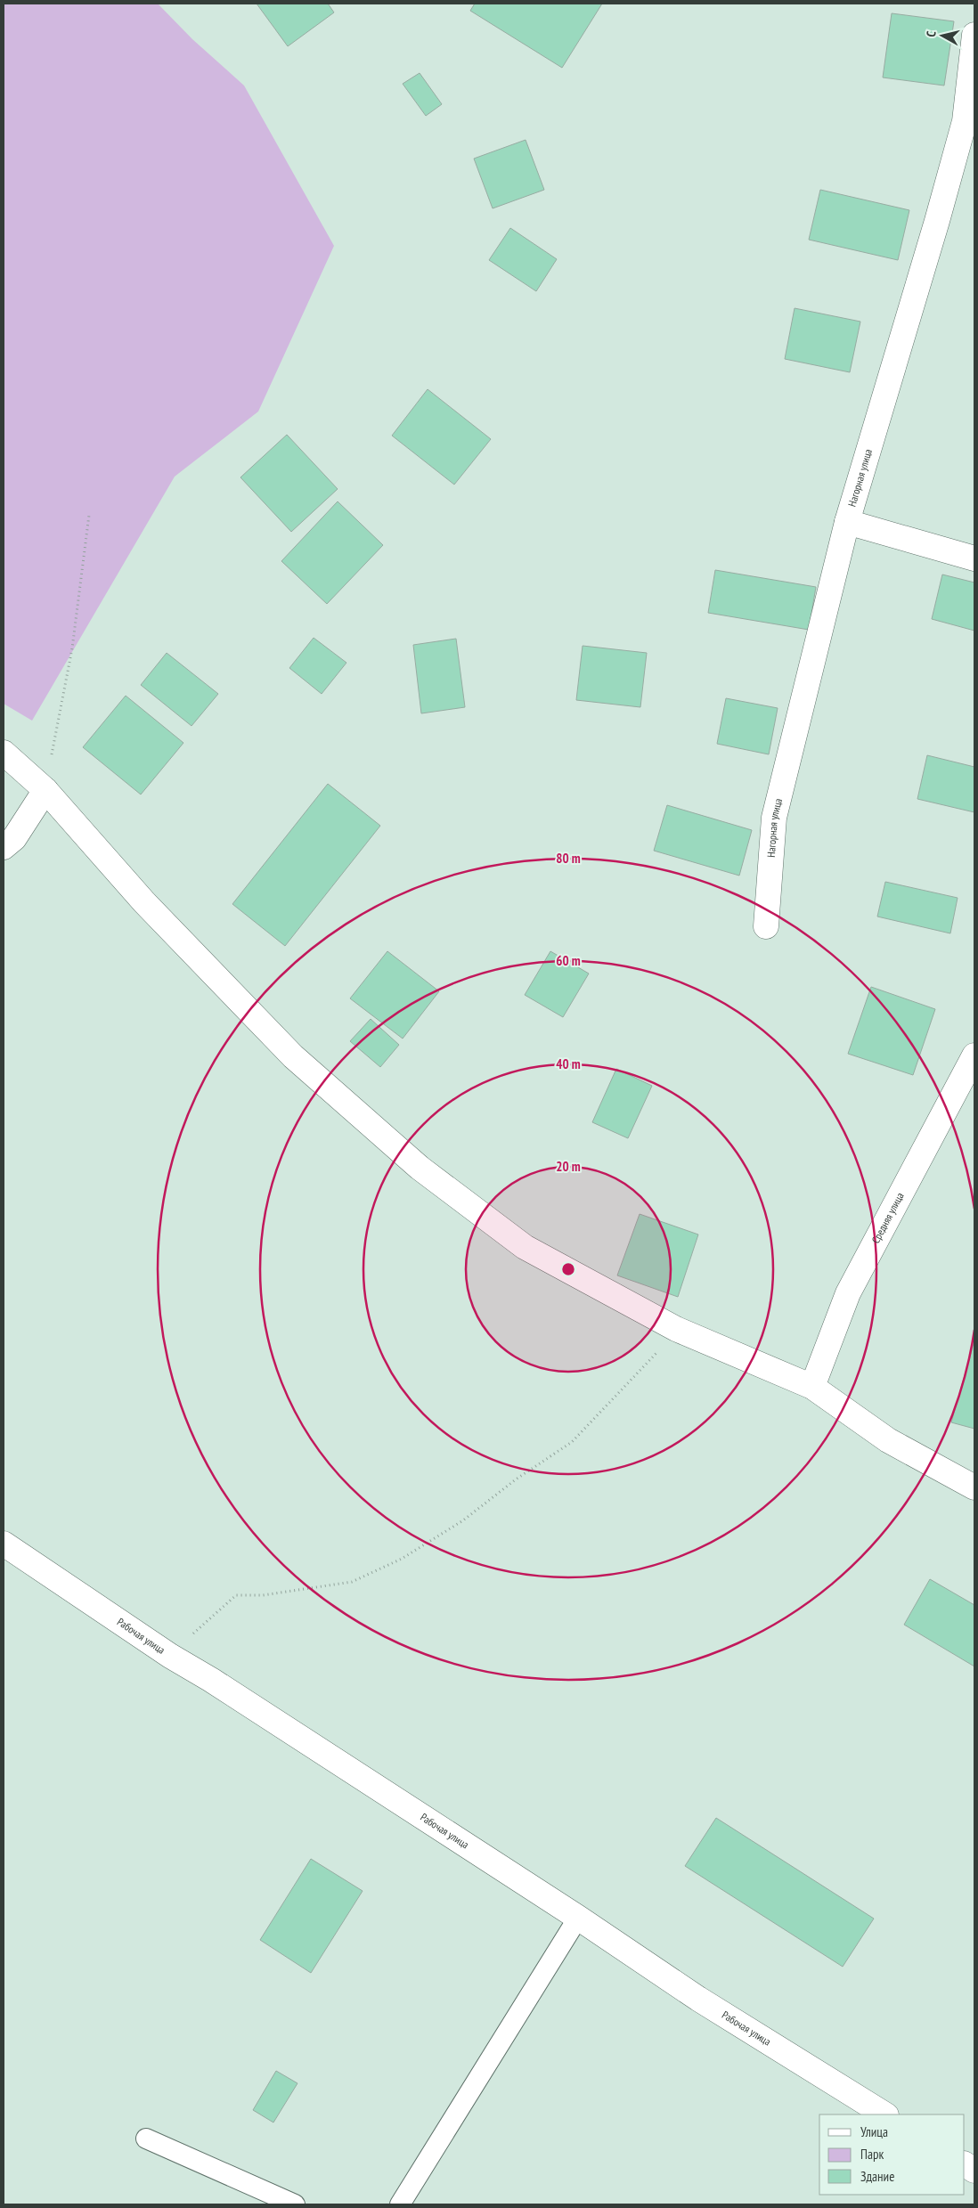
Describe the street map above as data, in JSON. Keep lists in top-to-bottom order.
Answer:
{
  "streets": {
    "street": ["Нагорная улица", "Средняя улица", "Рабочая улица"]
  },
  "legend": ["Улица", "Парк", "Здание"],
  "north": "left",
  "rings": [
    "80 m",
    "60 m",
    "40 m",
    "20 m"
  ]
}
